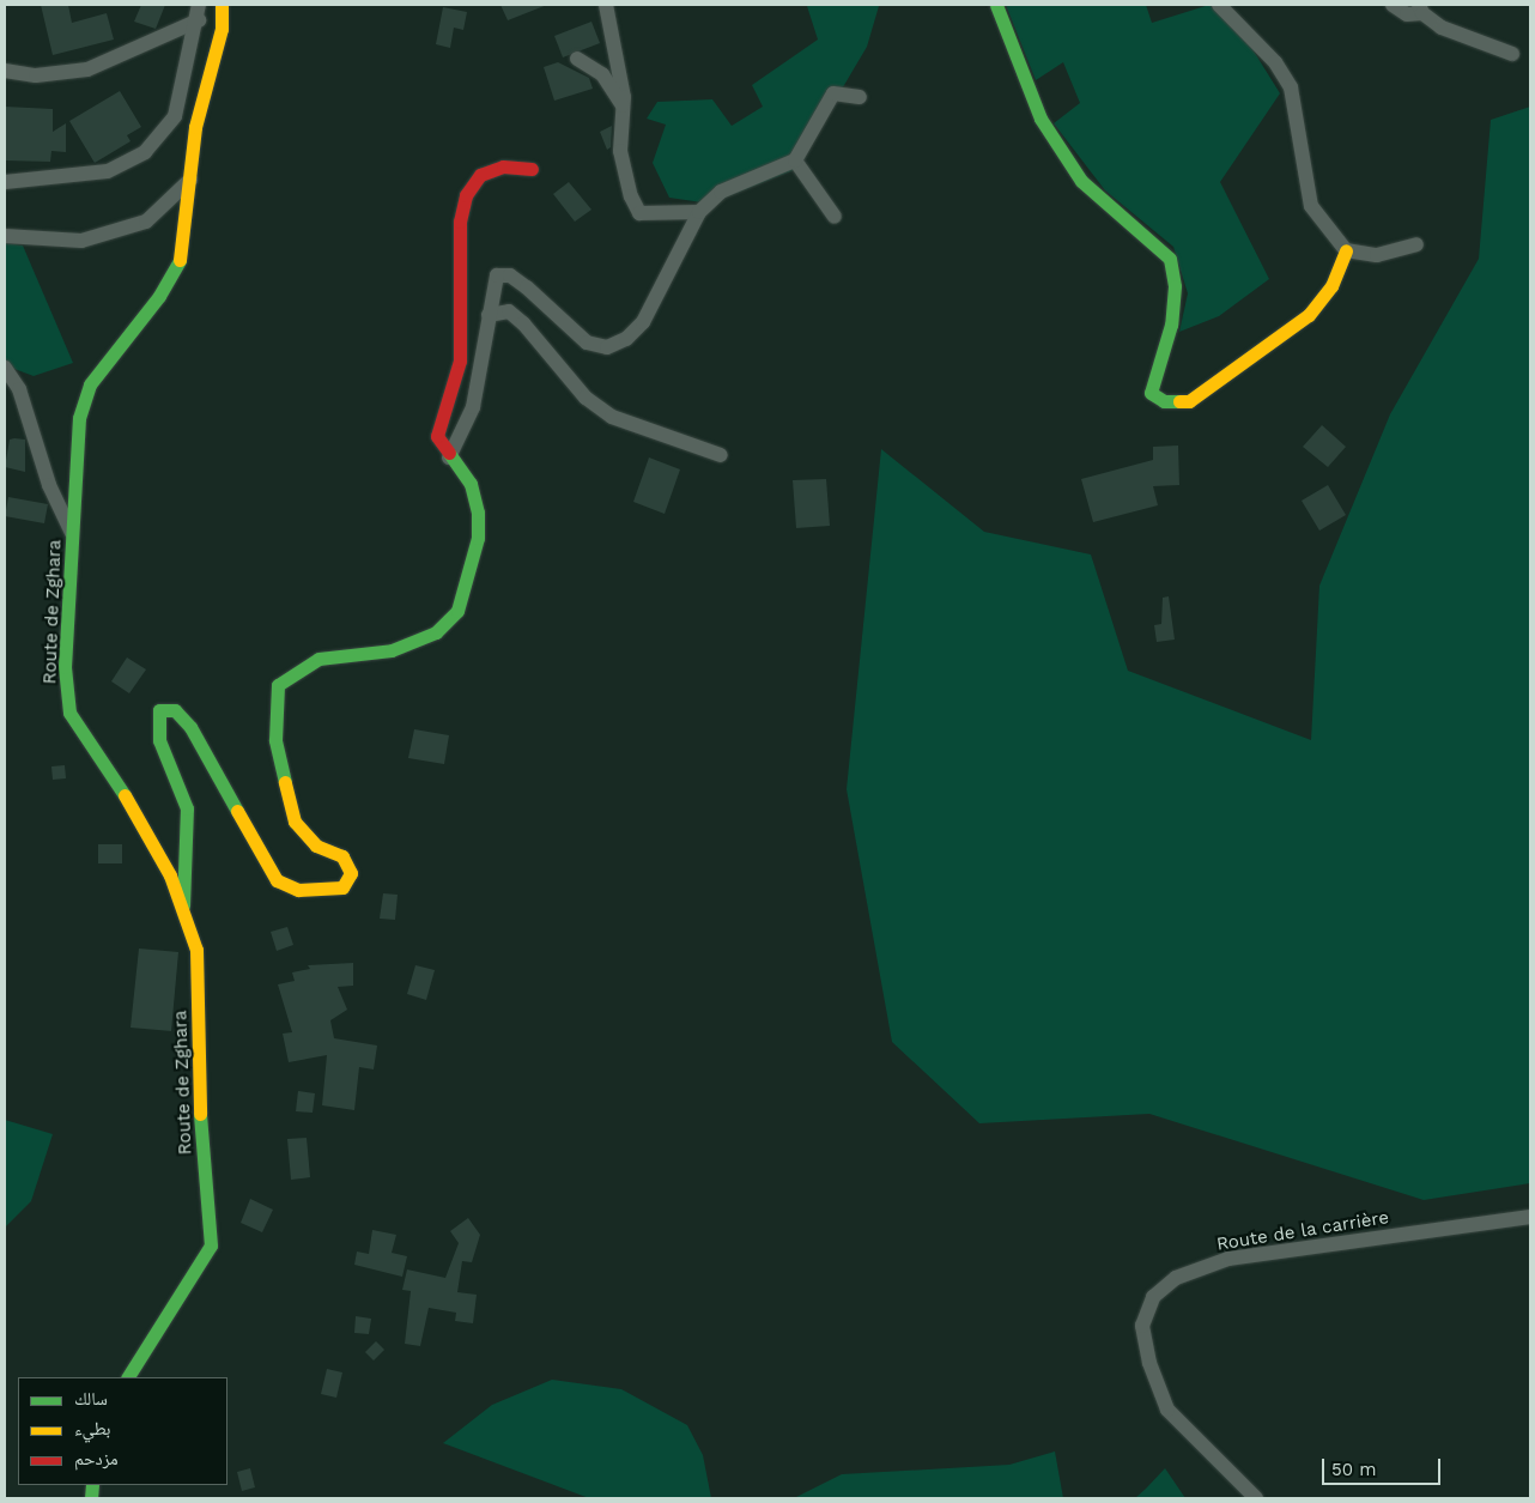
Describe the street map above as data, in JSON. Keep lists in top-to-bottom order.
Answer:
{
  "streets": {
    "street": ["Route de Zghara", "Route de la carrière"]
  },
  "legend": ["سالك", "بطيء", "مزدحم"],
  "scale_bar": "50 m"
}
